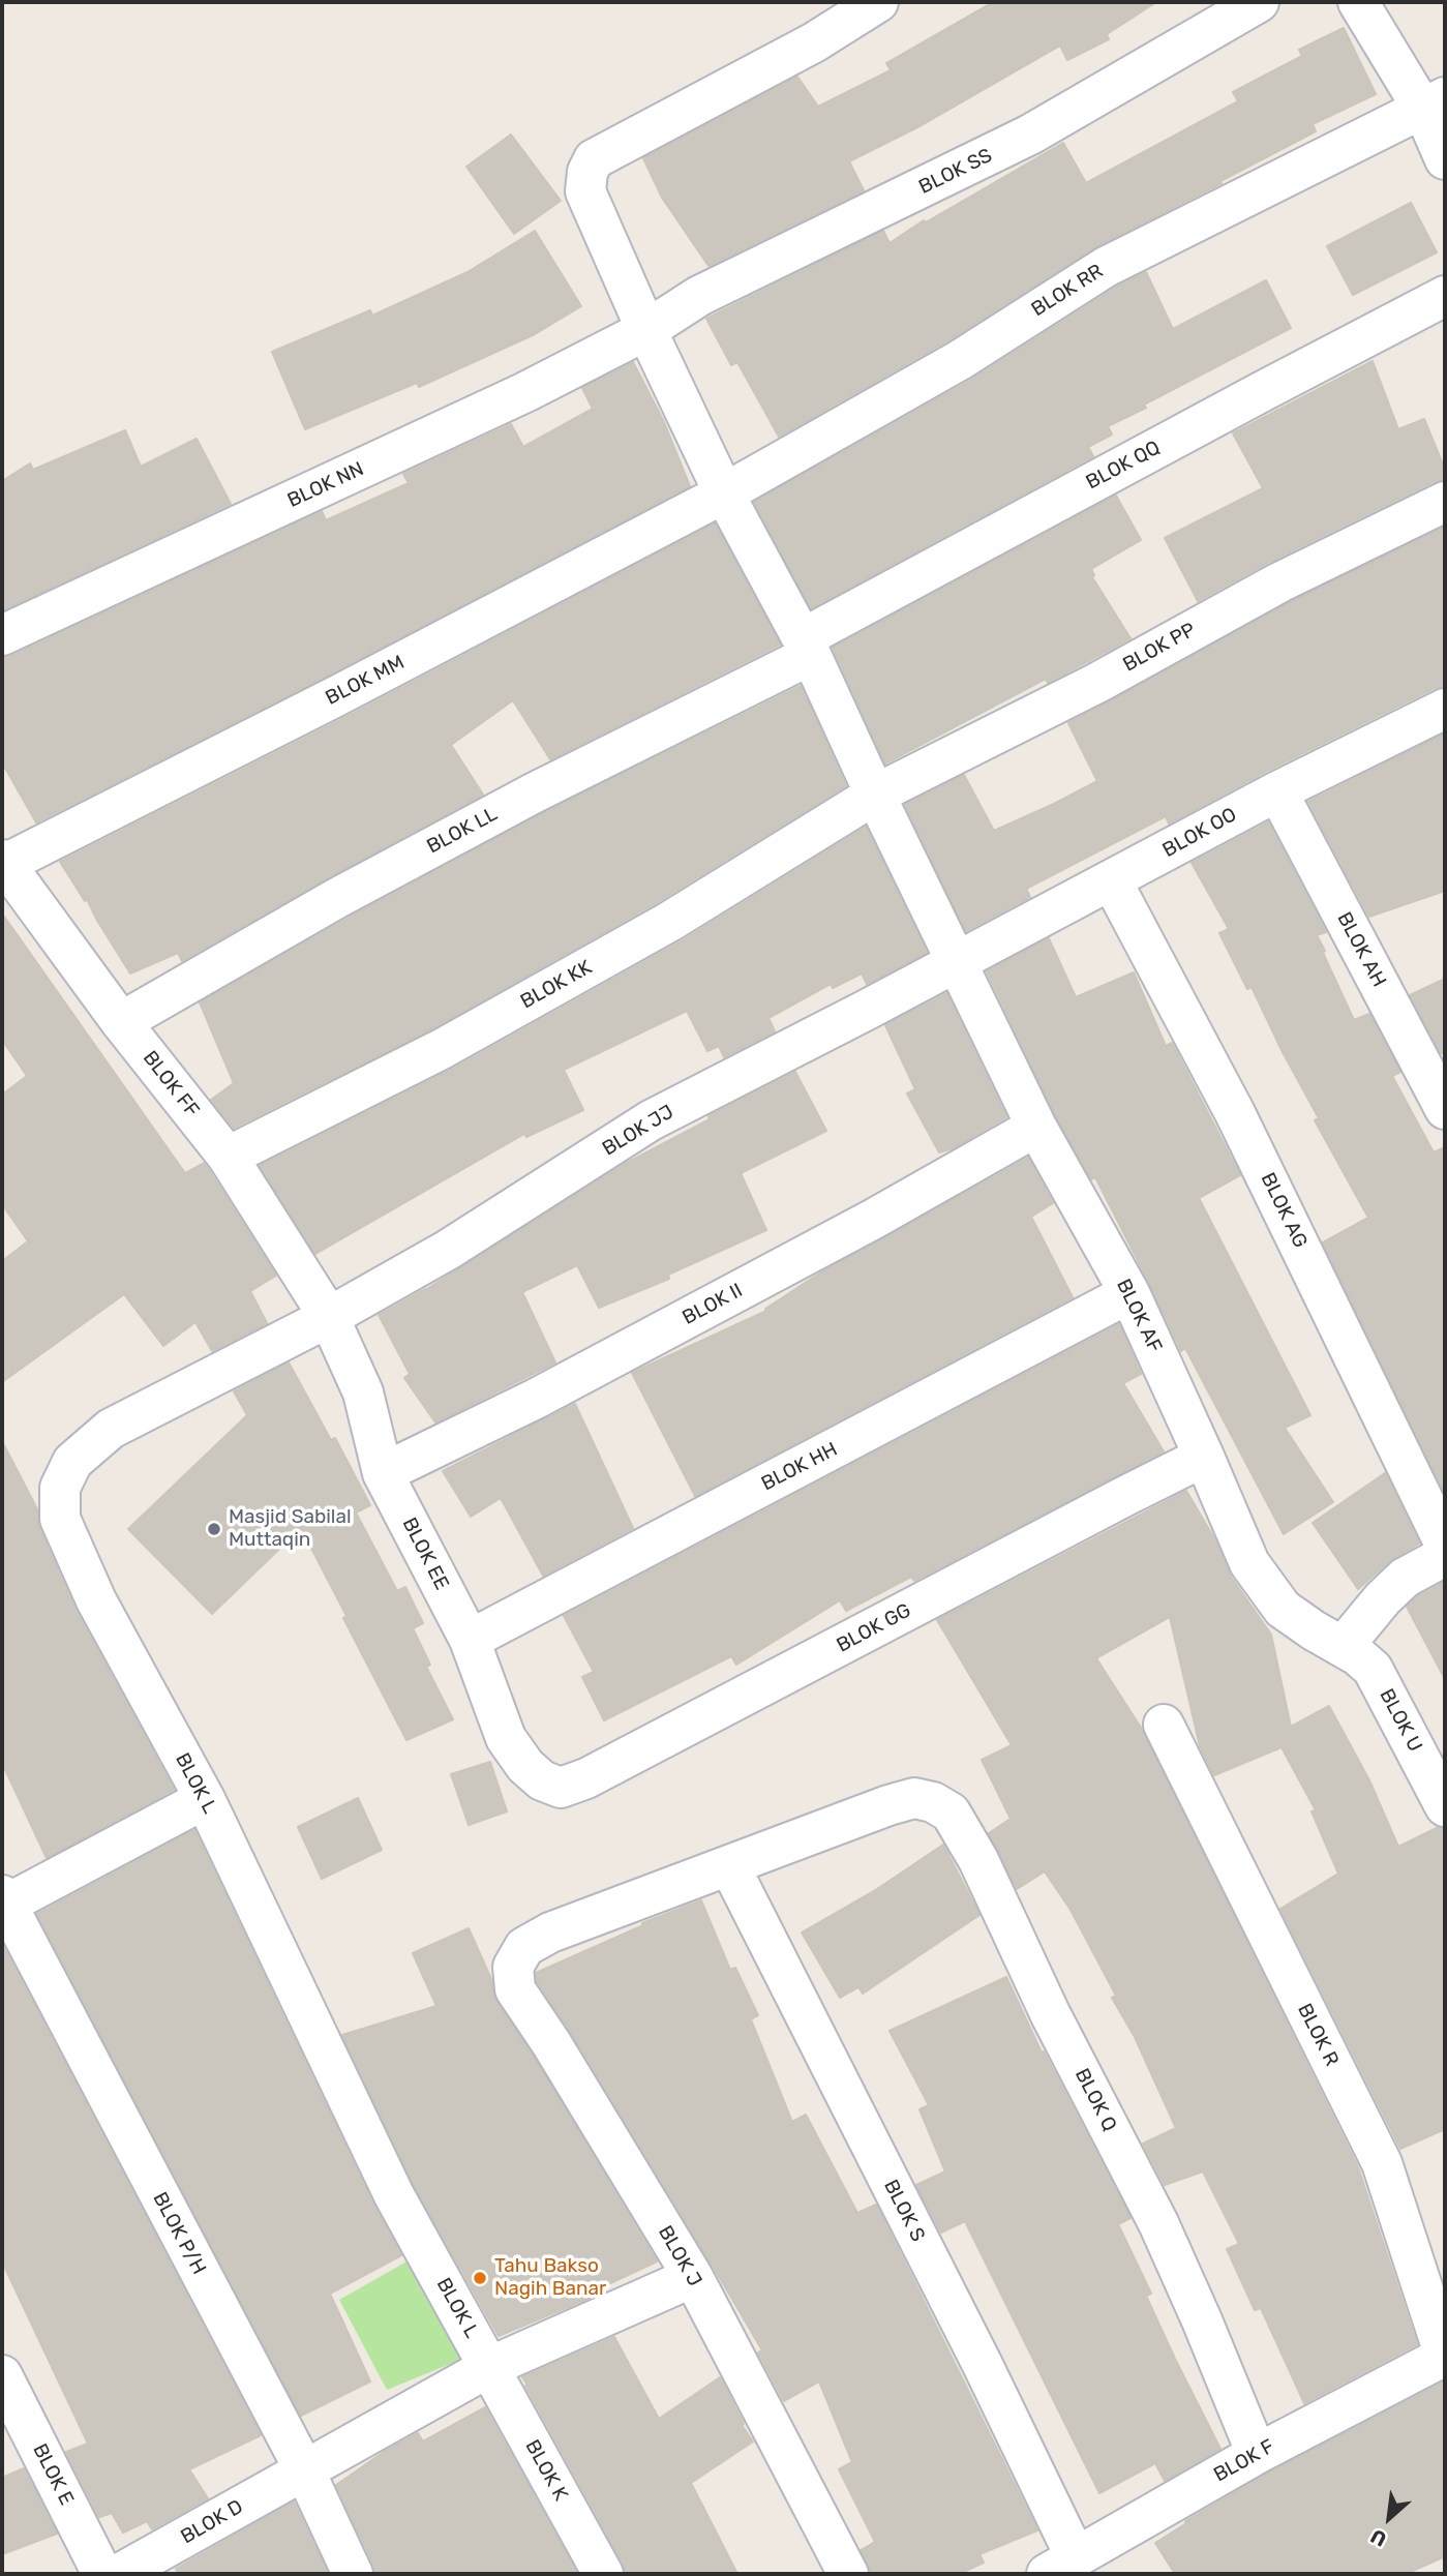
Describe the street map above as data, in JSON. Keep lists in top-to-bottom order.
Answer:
{
  "streets": {
    "street": [
      "BLOK SS",
      "BLOK RR",
      "BLOK QQ",
      "BLOK NN",
      "BLOK PP",
      "BLOK MM",
      "BLOK LL",
      "BLOK OO",
      "BLOK AH",
      "BLOK KK",
      "BLOK FF",
      "BLOK JJ",
      "BLOK AG",
      "BLOK II",
      "BLOK AF",
      "BLOK HH",
      "BLOK EE",
      "BLOK GG",
      "BLOK U",
      "BLOK L",
      "BLOK R",
      "BLOK Q",
      "BLOK S",
      "BLOK P/H",
      "BLOK J",
      "BLOK F",
      "BLOK K",
      "BLOK E",
      "BLOK D"
    ]
  },
  "crossings": [
    ["BLOK SS", "BLOK NN"],
    ["BLOK SS", "BLOK AF"],
    ["BLOK RR", "BLOK MM"],
    ["BLOK RR", "BLOK AF"],
    ["BLOK QQ", "BLOK LL"],
    ["BLOK QQ", "BLOK AF"],
    ["BLOK NN", "BLOK AF"],
    ["BLOK PP", "BLOK KK"],
    ["BLOK PP", "BLOK AF"],
    ["BLOK MM", "BLOK FF"],
    ["BLOK MM", "BLOK AF"],
    ["BLOK LL", "BLOK FF"],
    ["BLOK LL", "BLOK AF"],
    ["BLOK OO", "BLOK AH"],
    ["BLOK OO", "BLOK JJ"],
    ["BLOK OO", "BLOK AG"],
    ["BLOK OO", "BLOK AF"],
    ["BLOK KK", "BLOK FF"],
    ["BLOK KK", "BLOK AF"],
    ["BLOK FF", "BLOK JJ"],
    ["BLOK FF", "BLOK EE"],
    ["BLOK FF", "BLOK L"],
    ["BLOK JJ", "BLOK AF"],
    ["BLOK JJ", "BLOK EE"],
    ["BLOK JJ", "BLOK L"],
    ["BLOK II", "BLOK AF"],
    ["BLOK II", "BLOK EE"],
    ["BLOK AF", "BLOK HH"],
    ["BLOK AF", "BLOK GG"],
    ["BLOK AF", "BLOK U"],
    ["BLOK HH", "BLOK EE"],
    ["BLOK EE", "BLOK GG"],
    ["BLOK EE", "BLOK L"],
    ["BLOK L", "BLOK K"],
    ["BLOK L", "BLOK D"],
    ["BLOK R", "BLOK F"],
    ["BLOK Q", "BLOK S"],
    ["BLOK Q", "BLOK J"],
    ["BLOK Q", "BLOK F"],
    ["BLOK S", "BLOK F"],
    ["BLOK P/H", "BLOK D"],
    ["BLOK J", "BLOK D"],
    ["BLOK K", "BLOK D"]
  ],
  "places": ["Masjid Sabilal Muttaqin", "Tahu Bakso Nagih Banar"],
  "north": "bottom left"
}
